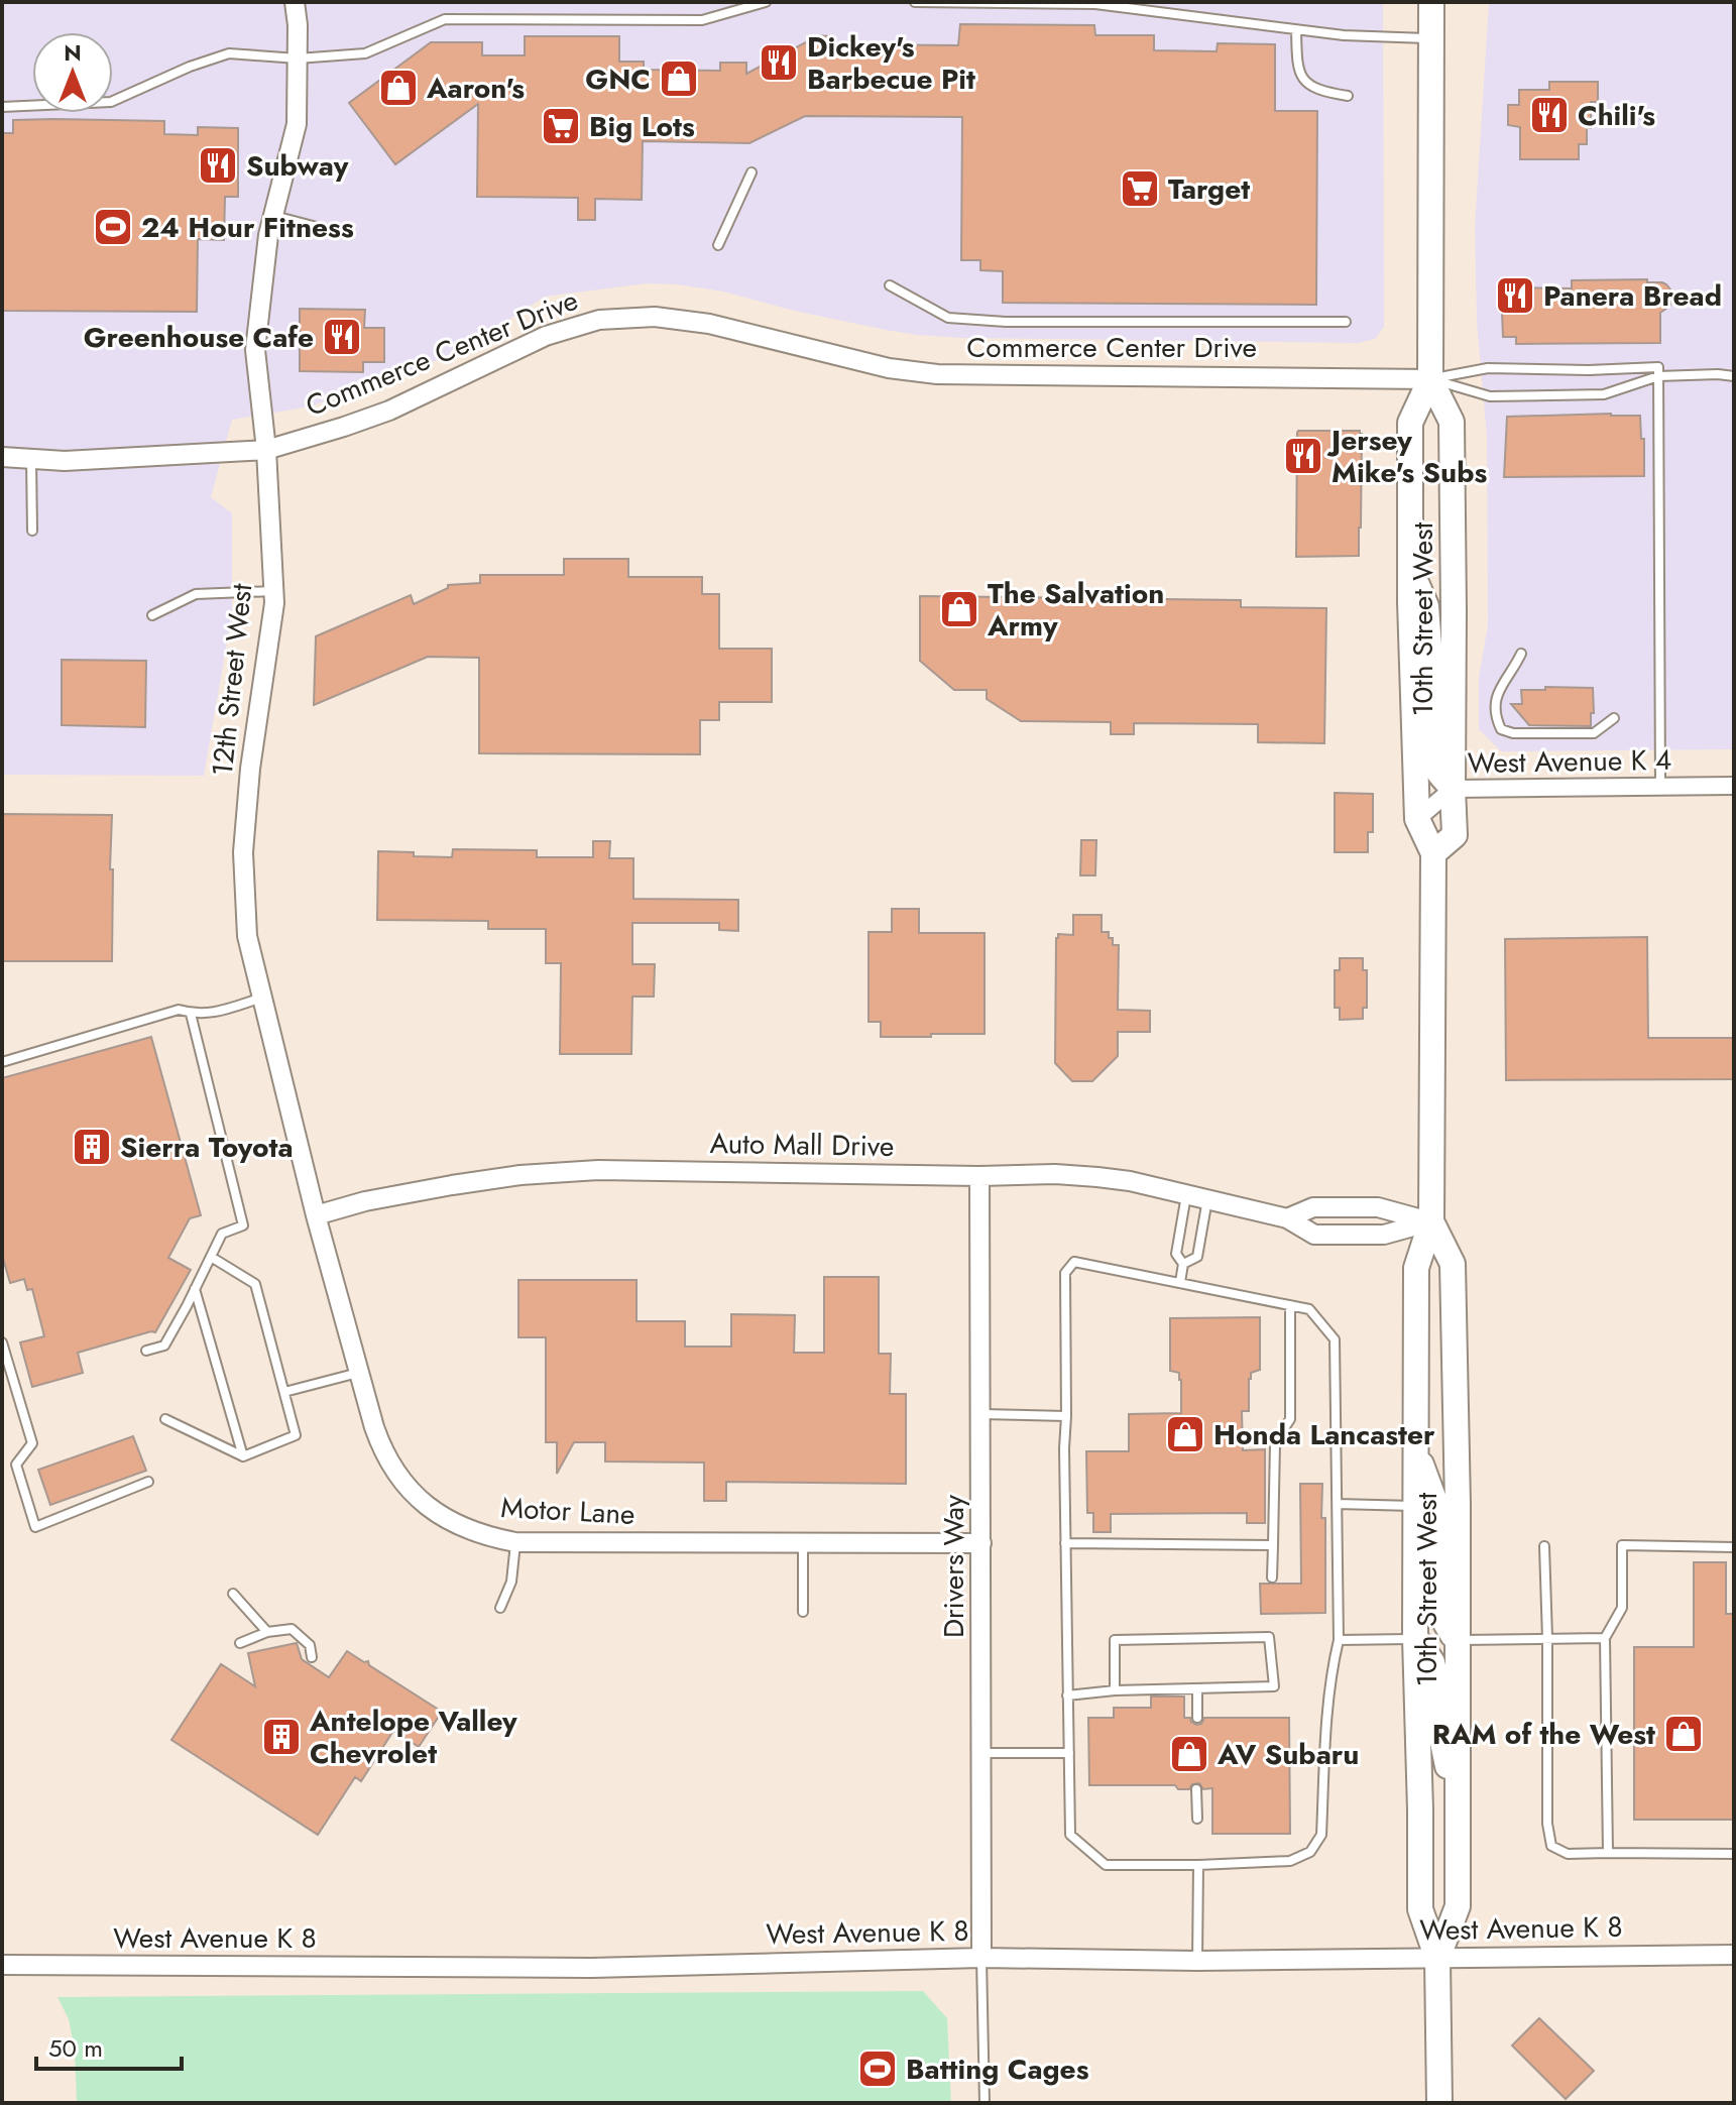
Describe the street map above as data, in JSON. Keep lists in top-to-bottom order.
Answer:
{
  "streets": {
    "main road": ["10th Street West"],
    "street": [
      "Commerce Center Drive",
      "12th Street West",
      "West Avenue K 4",
      "Auto Mall Drive",
      "Motor Lane",
      "Drivers Way",
      "West Avenue K 8"
    ]
  },
  "crossings": [
    ["Commerce Center Drive", "10th Street West"],
    ["Commerce Center Drive", "12th Street West"],
    ["10th Street West", "West Avenue K 4"],
    ["10th Street West", "Auto Mall Drive"],
    ["10th Street West", "West Avenue K 8"],
    ["12th Street West", "Auto Mall Drive"],
    ["12th Street West", "Motor Lane"],
    ["Auto Mall Drive", "Motor Lane"],
    ["Auto Mall Drive", "Drivers Way"],
    ["Motor Lane", "Drivers Way"],
    ["Drivers Way", "West Avenue K 8"]
  ],
  "places": {
    "restaurant": [
      "Dickey's Barbecue Pit",
      "Chili's",
      "Subway",
      "Panera Bread",
      "Greenhouse Cafe",
      "Jersey Mike's Subs"
    ],
    "shop": [
      "GNC",
      "Aaron's",
      "The Salvation Army",
      "Honda Lancaster",
      "RAM of the West",
      "AV Subaru"
    ],
    "supermarket": ["Big Lots", "Target"],
    "sports": ["24 Hour Fitness", "Batting Cages"],
    "building": ["Sierra Toyota", "Antelope Valley Chevrolet"]
  },
  "scale_bar": "50 m",
  "north": "top"
}
